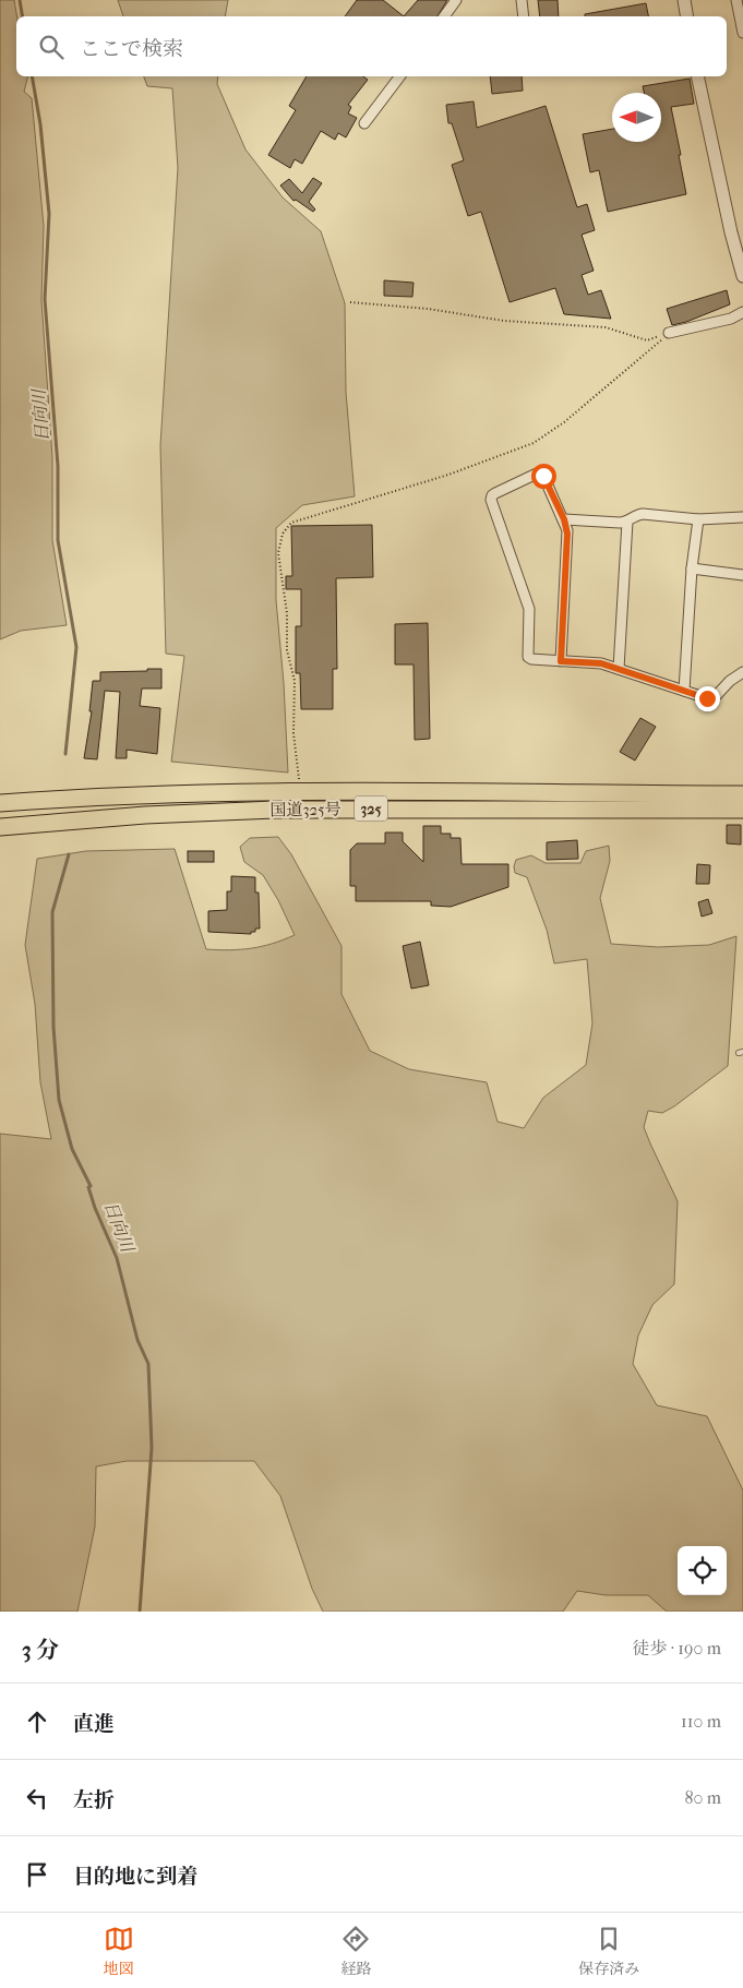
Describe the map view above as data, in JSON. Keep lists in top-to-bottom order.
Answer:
{
  "streets": {
    "highway": ["325", "国道325号"]
  },
  "water": ["日向川"],
  "north": "left",
  "page": {
    "search": "ここで検索",
    "heading": ["3 分", "徒歩 · 190 m"],
    "list": [
      ["直進", "110 m"],
      ["左折", "80 m"],
      "目的地に到着"
    ],
    "nav": ["地図", "経路", "保存済み"]
  }
}
